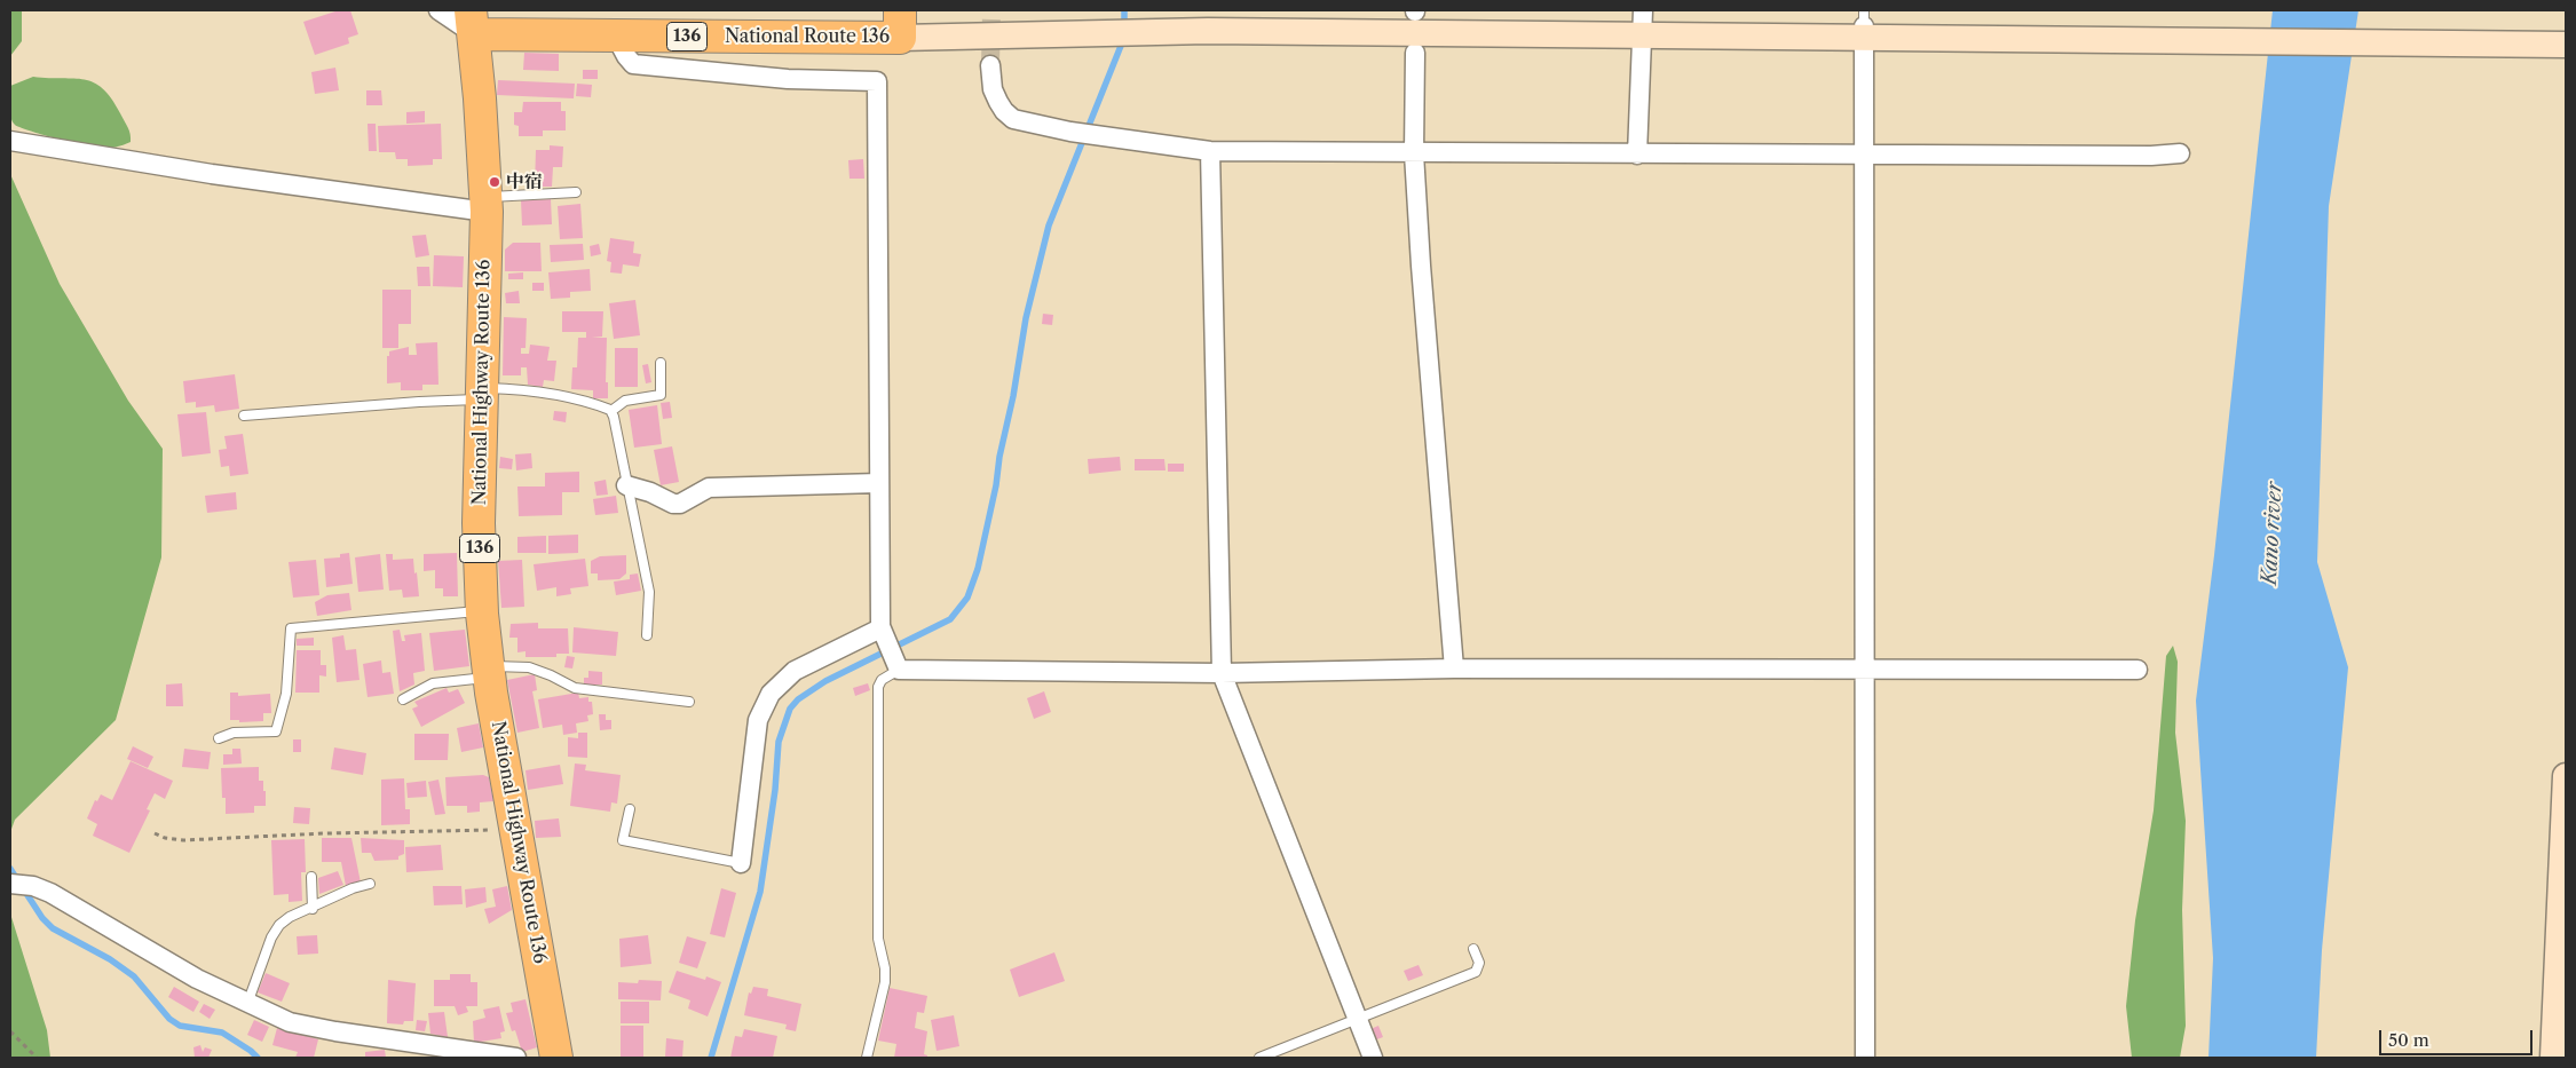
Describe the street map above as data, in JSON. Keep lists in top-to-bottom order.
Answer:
{
  "streets": {
    "highway": ["136", "National Route 136", "National Highway Route 136"]
  },
  "crossings": [
    ["National Route 136", "National Highway Route 136"]
  ],
  "water": ["Kano river"],
  "places": ["中宿"],
  "scale_bar": "50 m"
}
